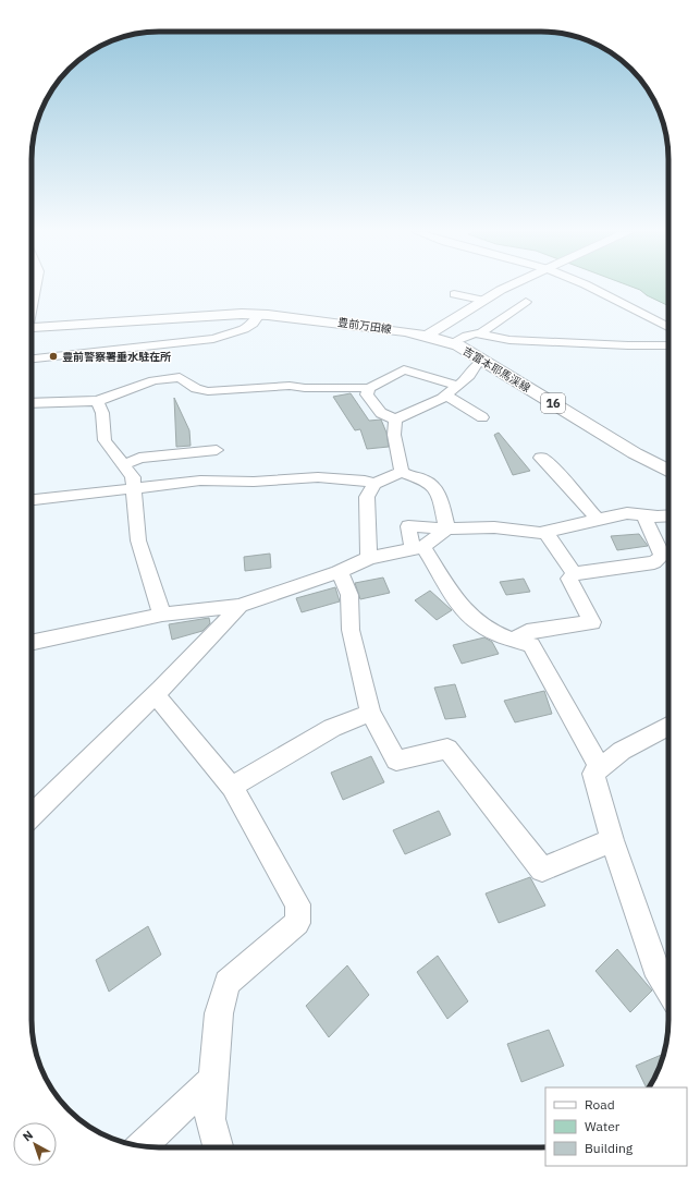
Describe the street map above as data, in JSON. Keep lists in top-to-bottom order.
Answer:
{
  "streets": {
    "main road": ["豊前万田線", "吉富本耶馬渓線", "16"]
  },
  "crossings": [
    ["豊前万田線", "吉富本耶馬渓線"]
  ],
  "places": ["豊前警察署垂水駐在所"],
  "legend": ["Road", "Water", "Building"],
  "north": "top left"
}
